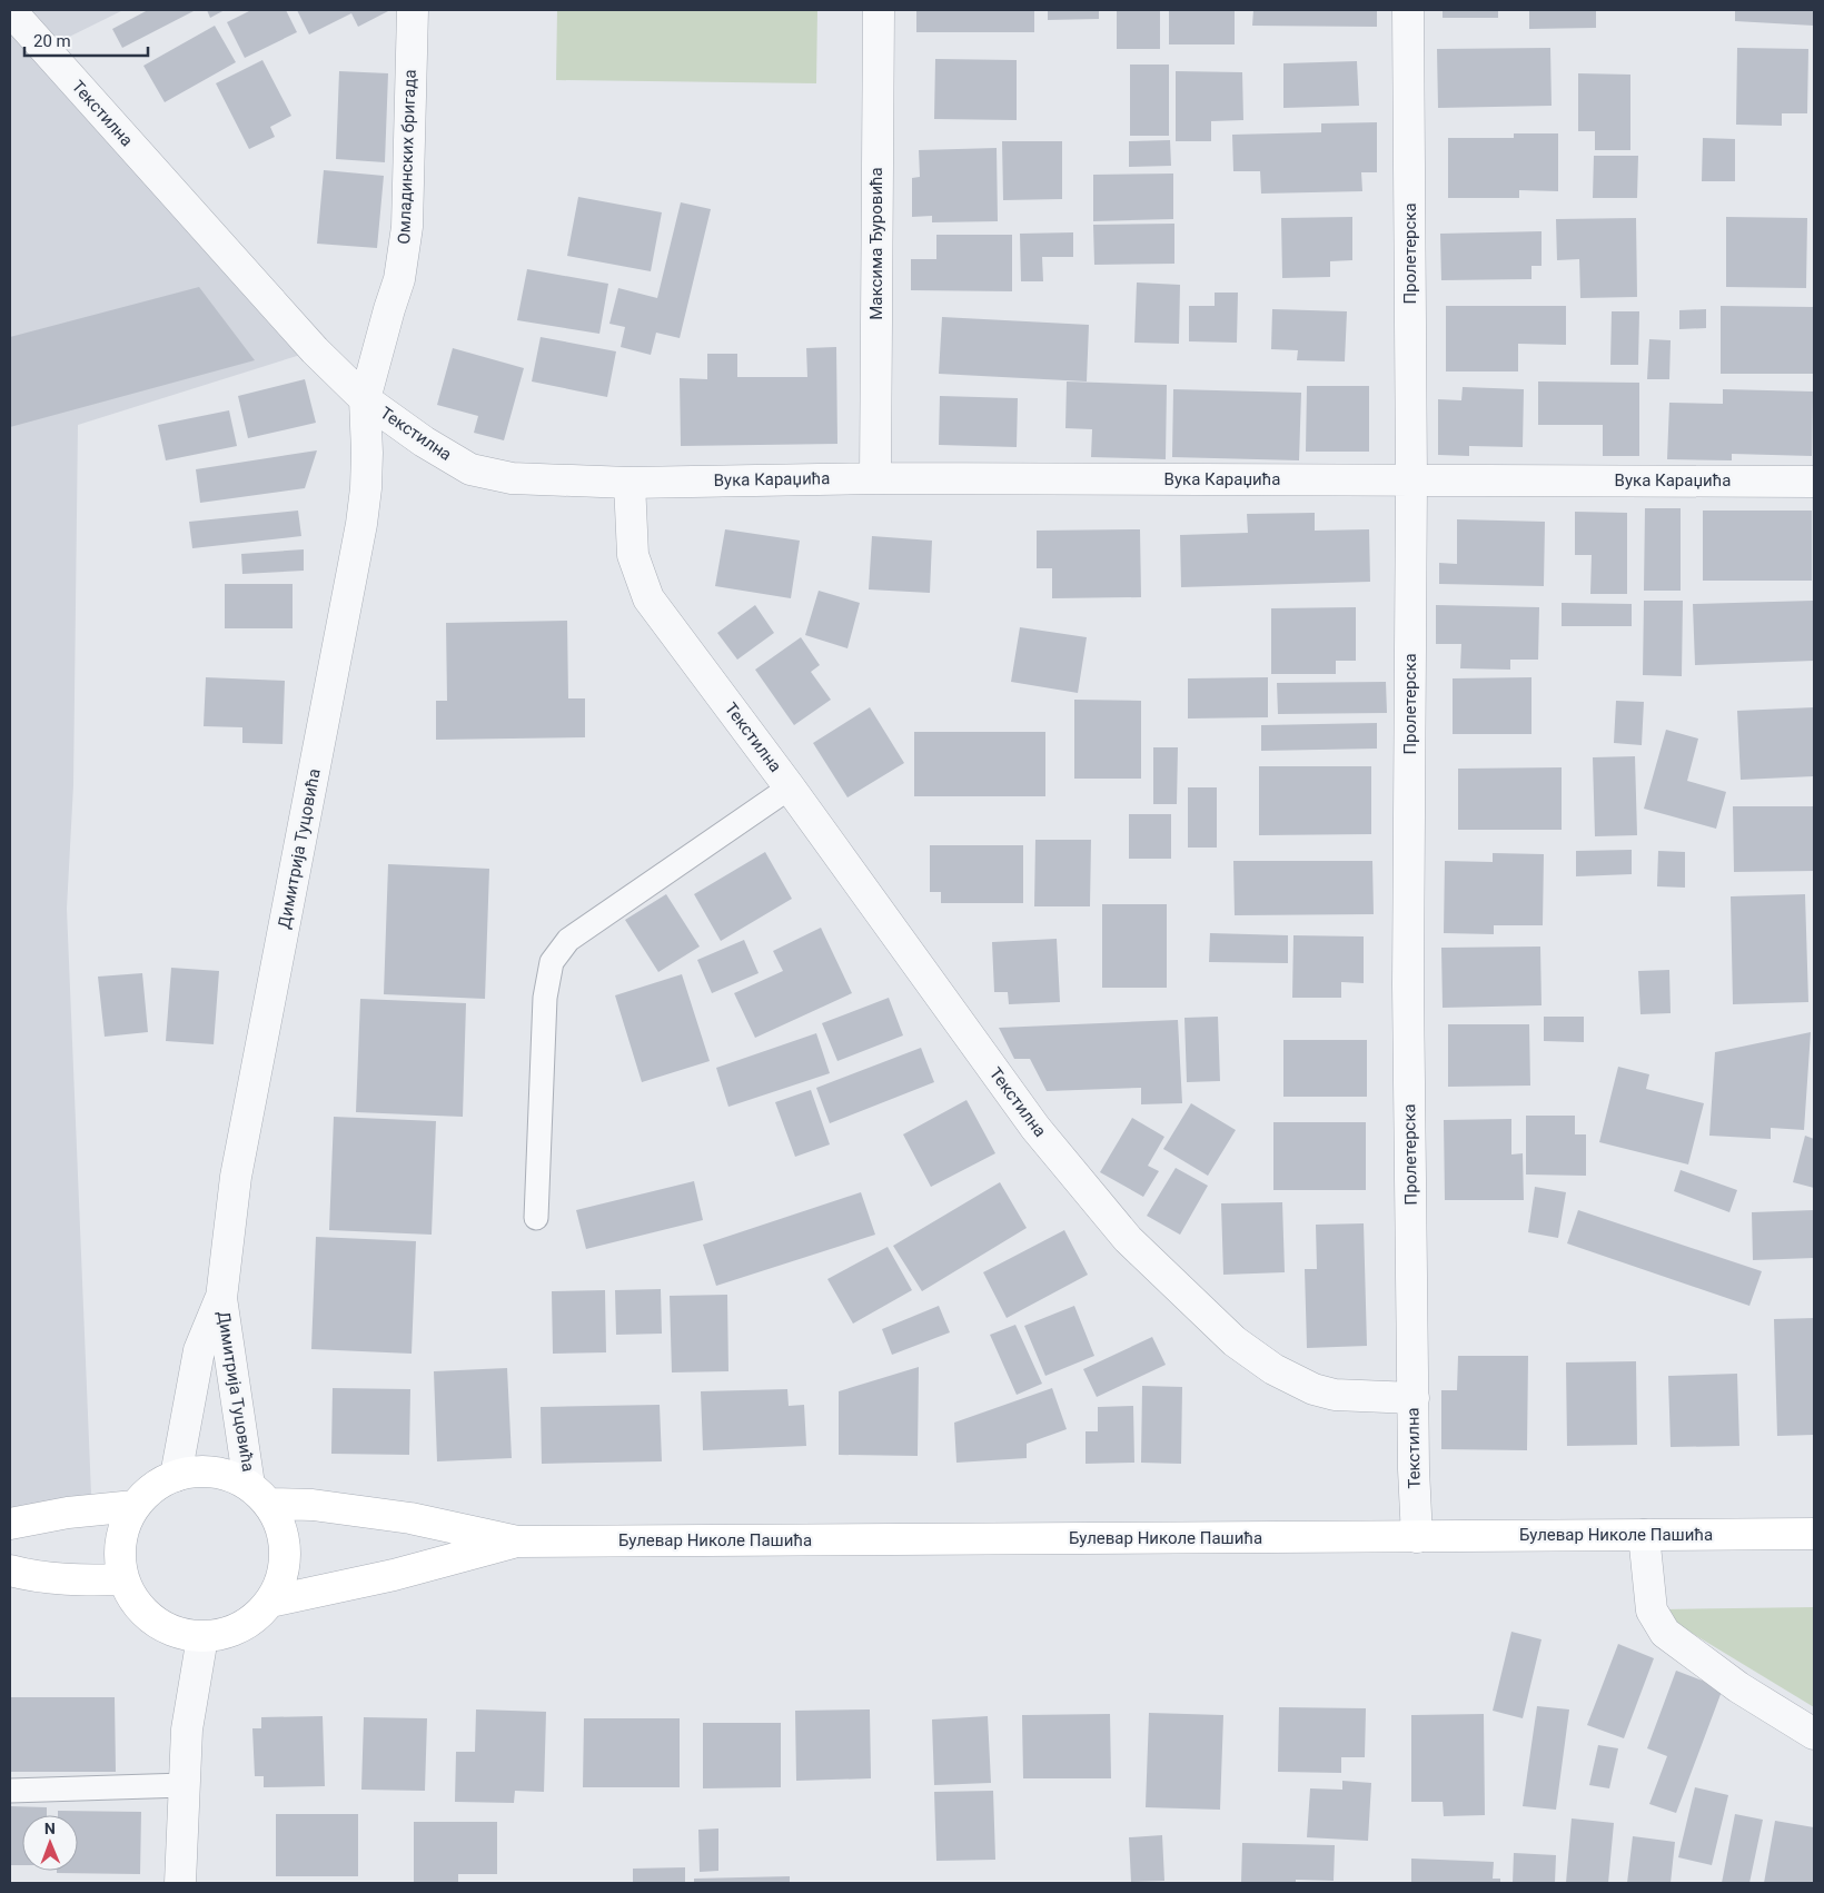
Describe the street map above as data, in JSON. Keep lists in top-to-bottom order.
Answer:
{
  "streets": {
    "main road": ["Булевар Николе Пашића"],
    "street": [
      "Текстилна",
      "Омладинских бригада",
      "Максима Ђуровића",
      "Пролетерска",
      "Вука Караџића",
      "Димитрија Туцовића"
    ]
  },
  "crossings": [
    ["Текстилна", "Омладинских бригада"],
    ["Текстилна", "Пролетерска"],
    ["Текстилна", "Вука Караџића"],
    ["Текстилна", "Димитрија Туцовића"],
    ["Текстилна", "Булевар Николе Пашића"],
    ["Омладинских бригада", "Димитрија Туцовића"],
    ["Максима Ђуровића", "Вука Караџића"],
    ["Пролетерска", "Вука Караџића"],
    ["Димитрија Туцовића", "Булевар Николе Пашића"]
  ],
  "scale_bar": "20 m",
  "north": "top"
}
